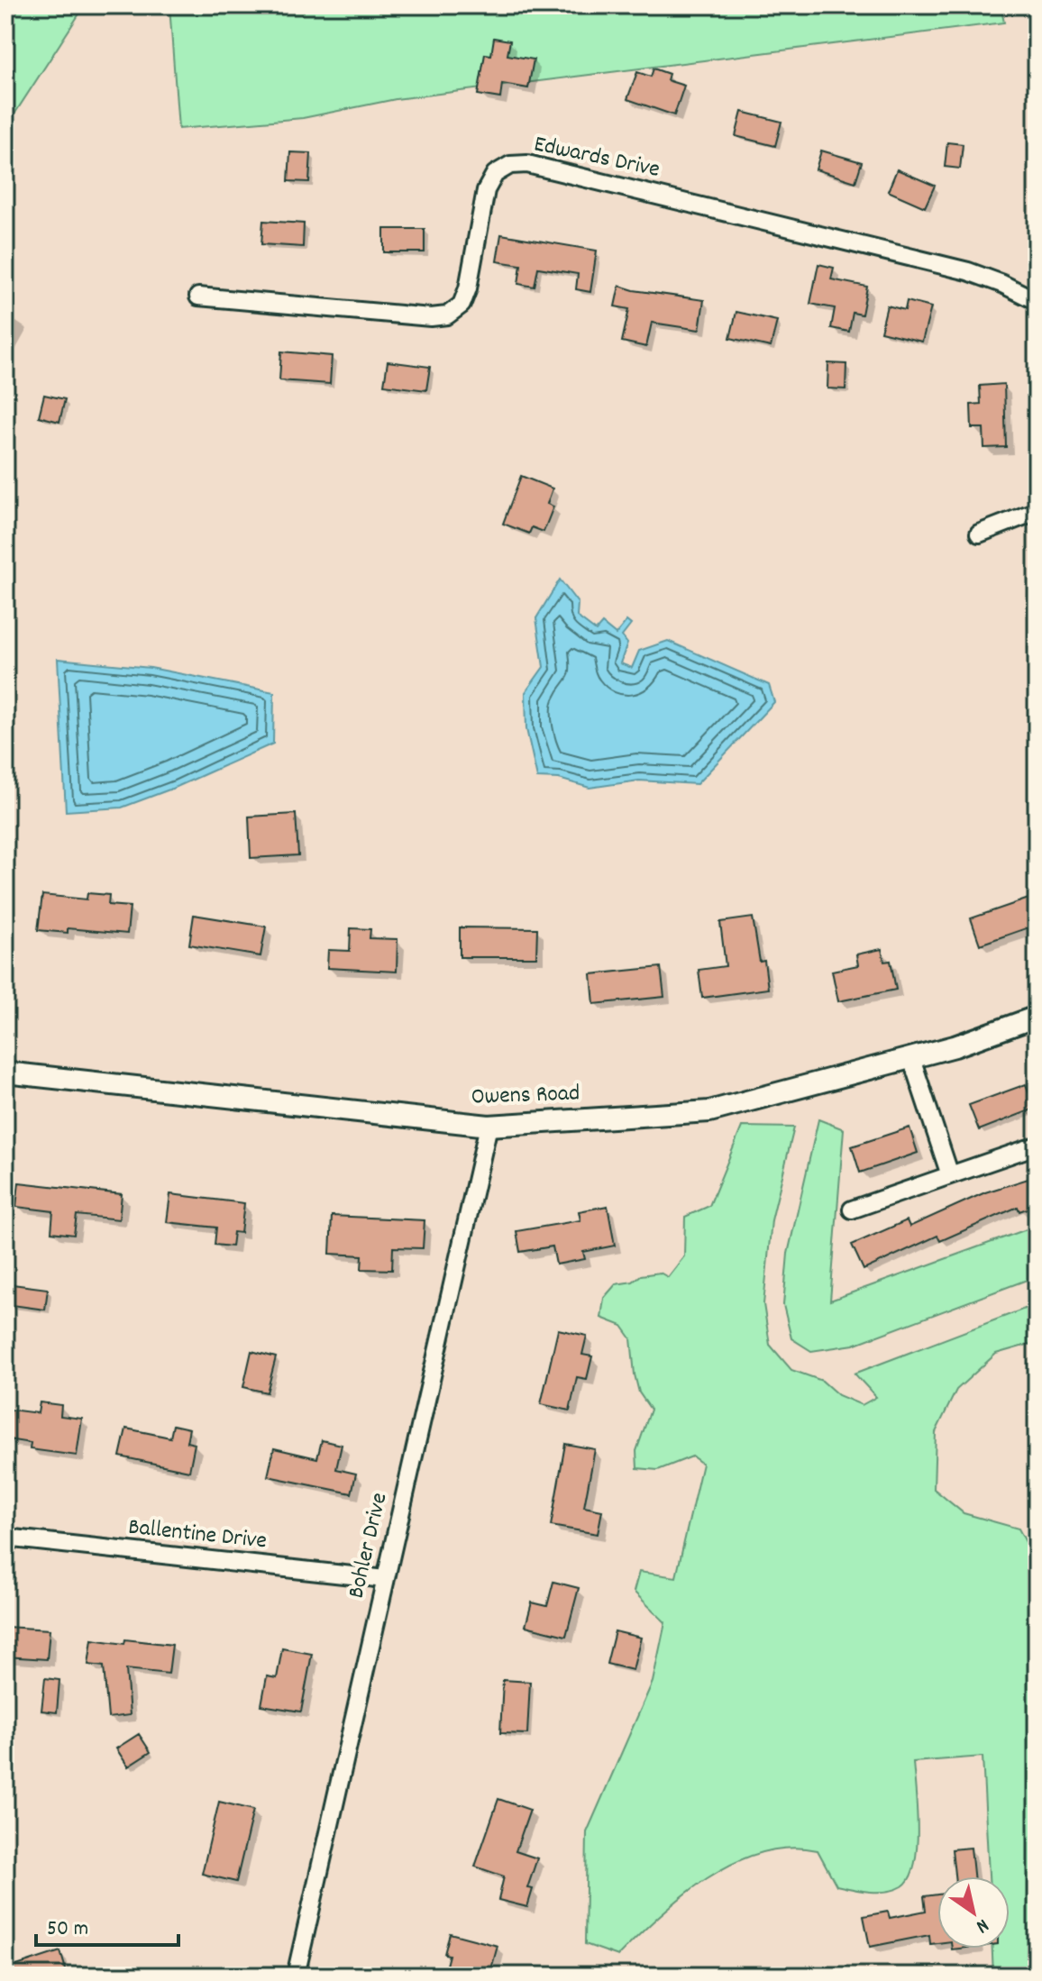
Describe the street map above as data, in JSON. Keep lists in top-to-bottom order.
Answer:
{
  "streets": {
    "street": [
      "Edwards Drive",
      "Owens Road",
      "Ballentine Drive",
      "Bohler Drive"
    ]
  },
  "crossings": [
    ["Owens Road", "Bohler Drive"],
    ["Ballentine Drive", "Bohler Drive"]
  ],
  "scale_bar": "50 m",
  "north": "bottom right"
}
